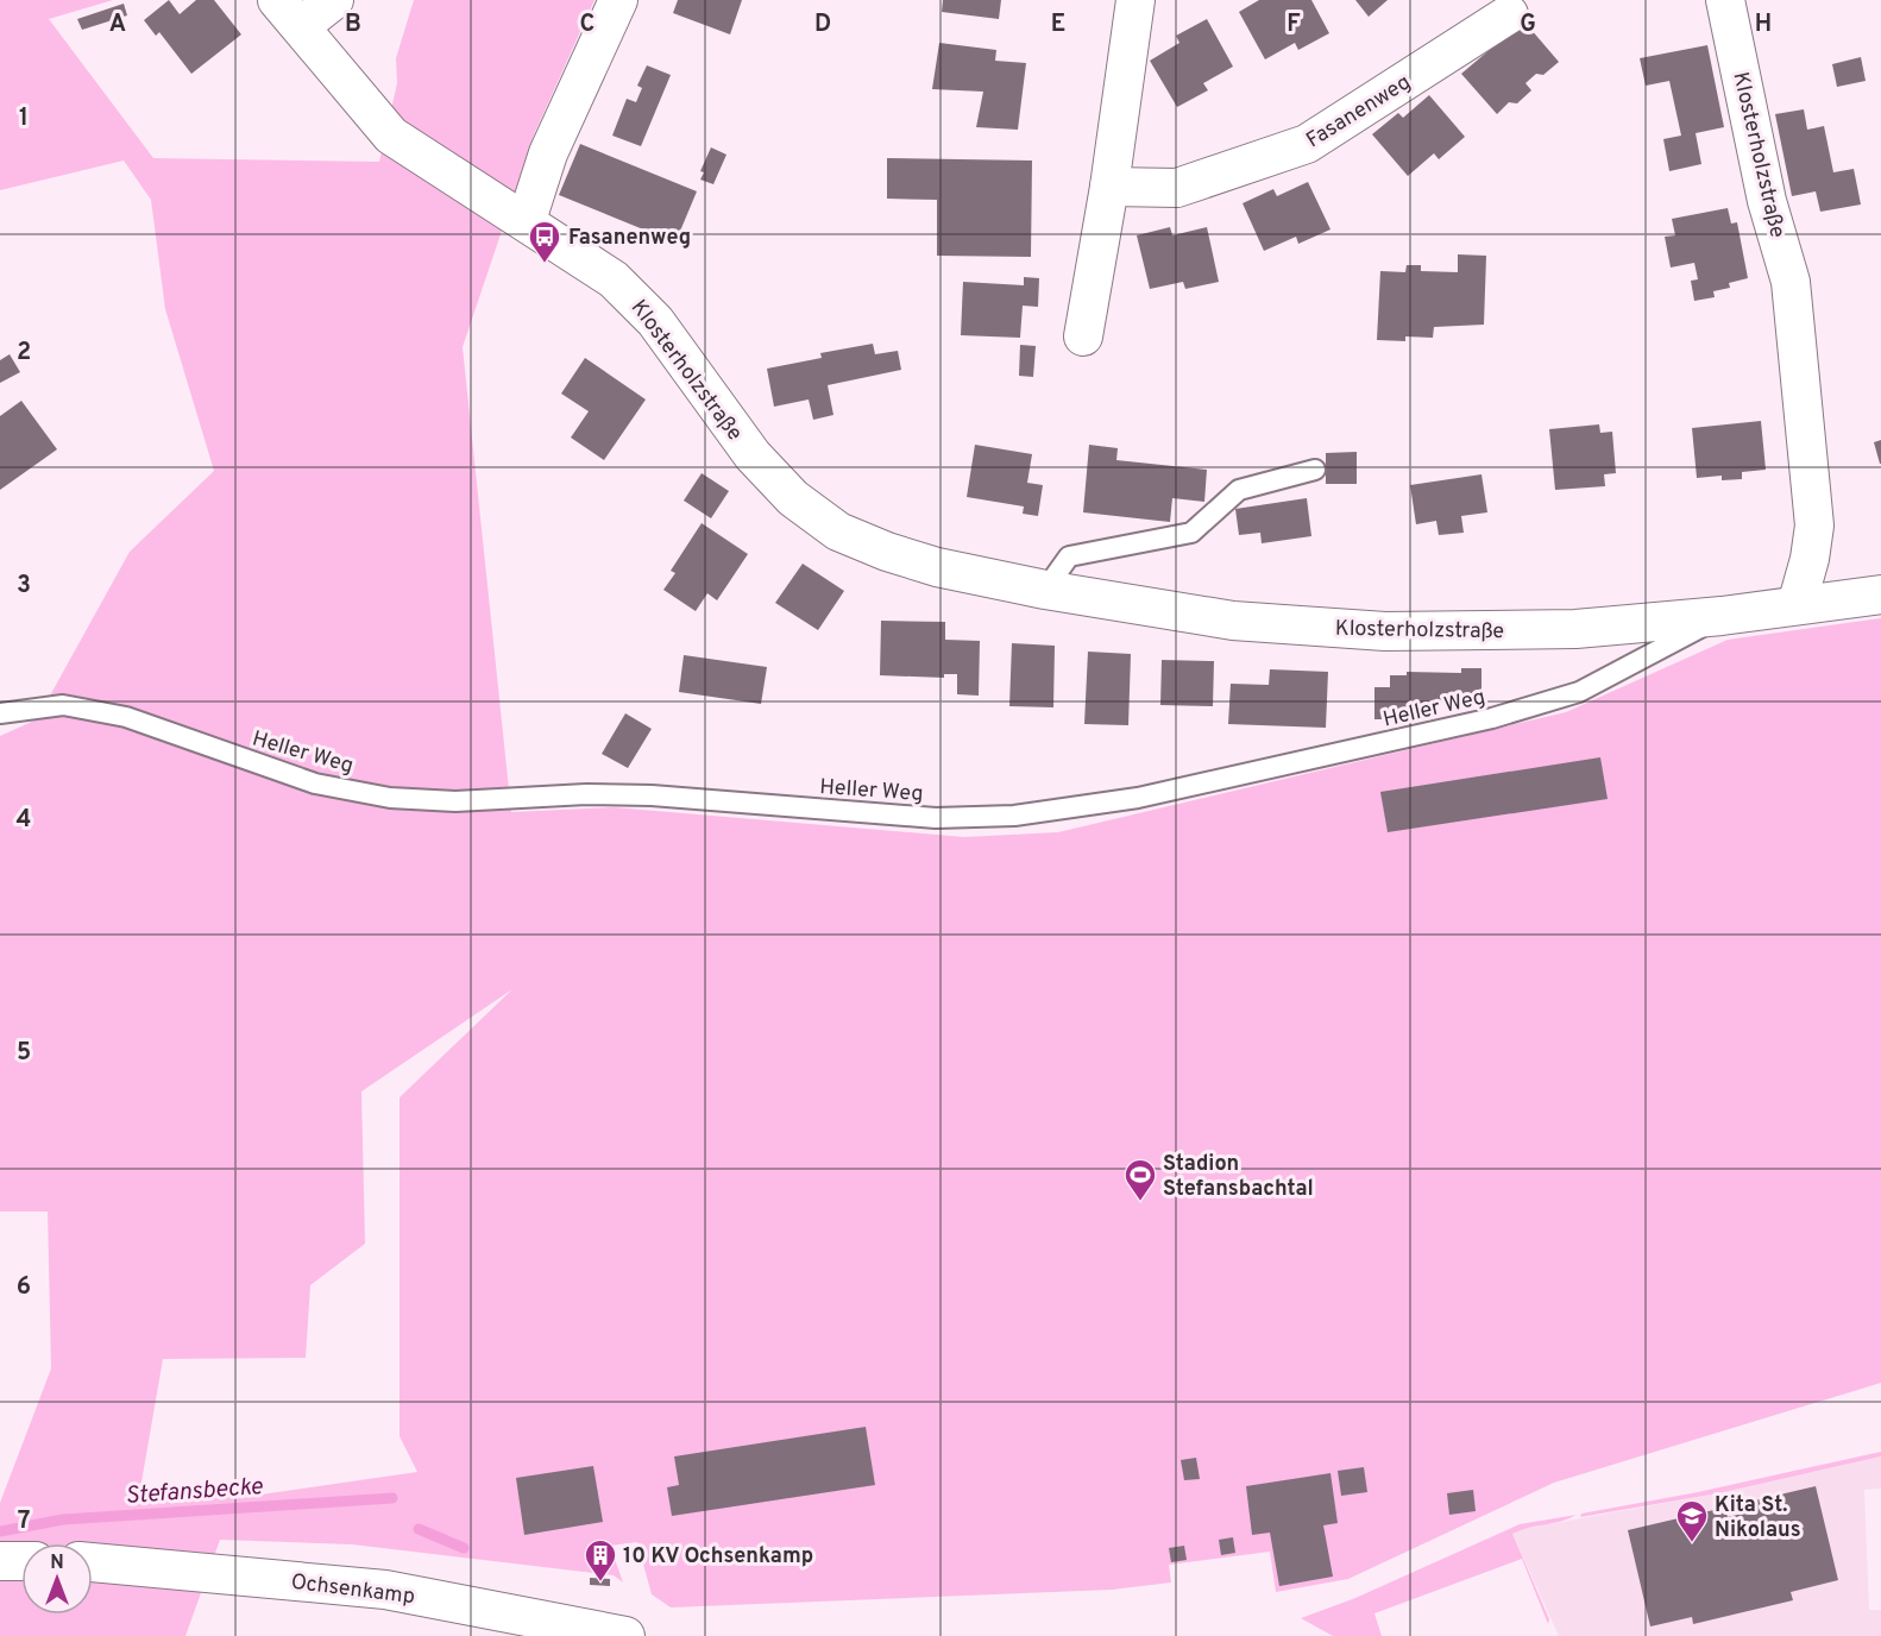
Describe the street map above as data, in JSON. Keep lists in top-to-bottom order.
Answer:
{
  "streets": {
    "street": ["Fasanenweg", "Klosterholzstraße", "Ochsenkamp"],
    "lane": ["Heller Weg"]
  },
  "crossings": [
    ["Klosterholzstraße", "Heller Weg"]
  ],
  "water": ["Stefansbecke"],
  "places": {
    "bus stop": ["Fasanenweg"],
    "sports": ["Stadion Stefansbachtal"],
    "school or university": ["Kita St. Nikolaus"],
    "building": ["10 KV Ochsenkamp"]
  },
  "north": "top",
  "grid": {
    "columns": [
      "A",
      "B",
      "C",
      "D",
      "E",
      "F",
      "G",
      "H"
    ],
    "rows": [
      "1",
      "2",
      "3",
      "4",
      "5",
      "6",
      "7"
    ]
  }
}
